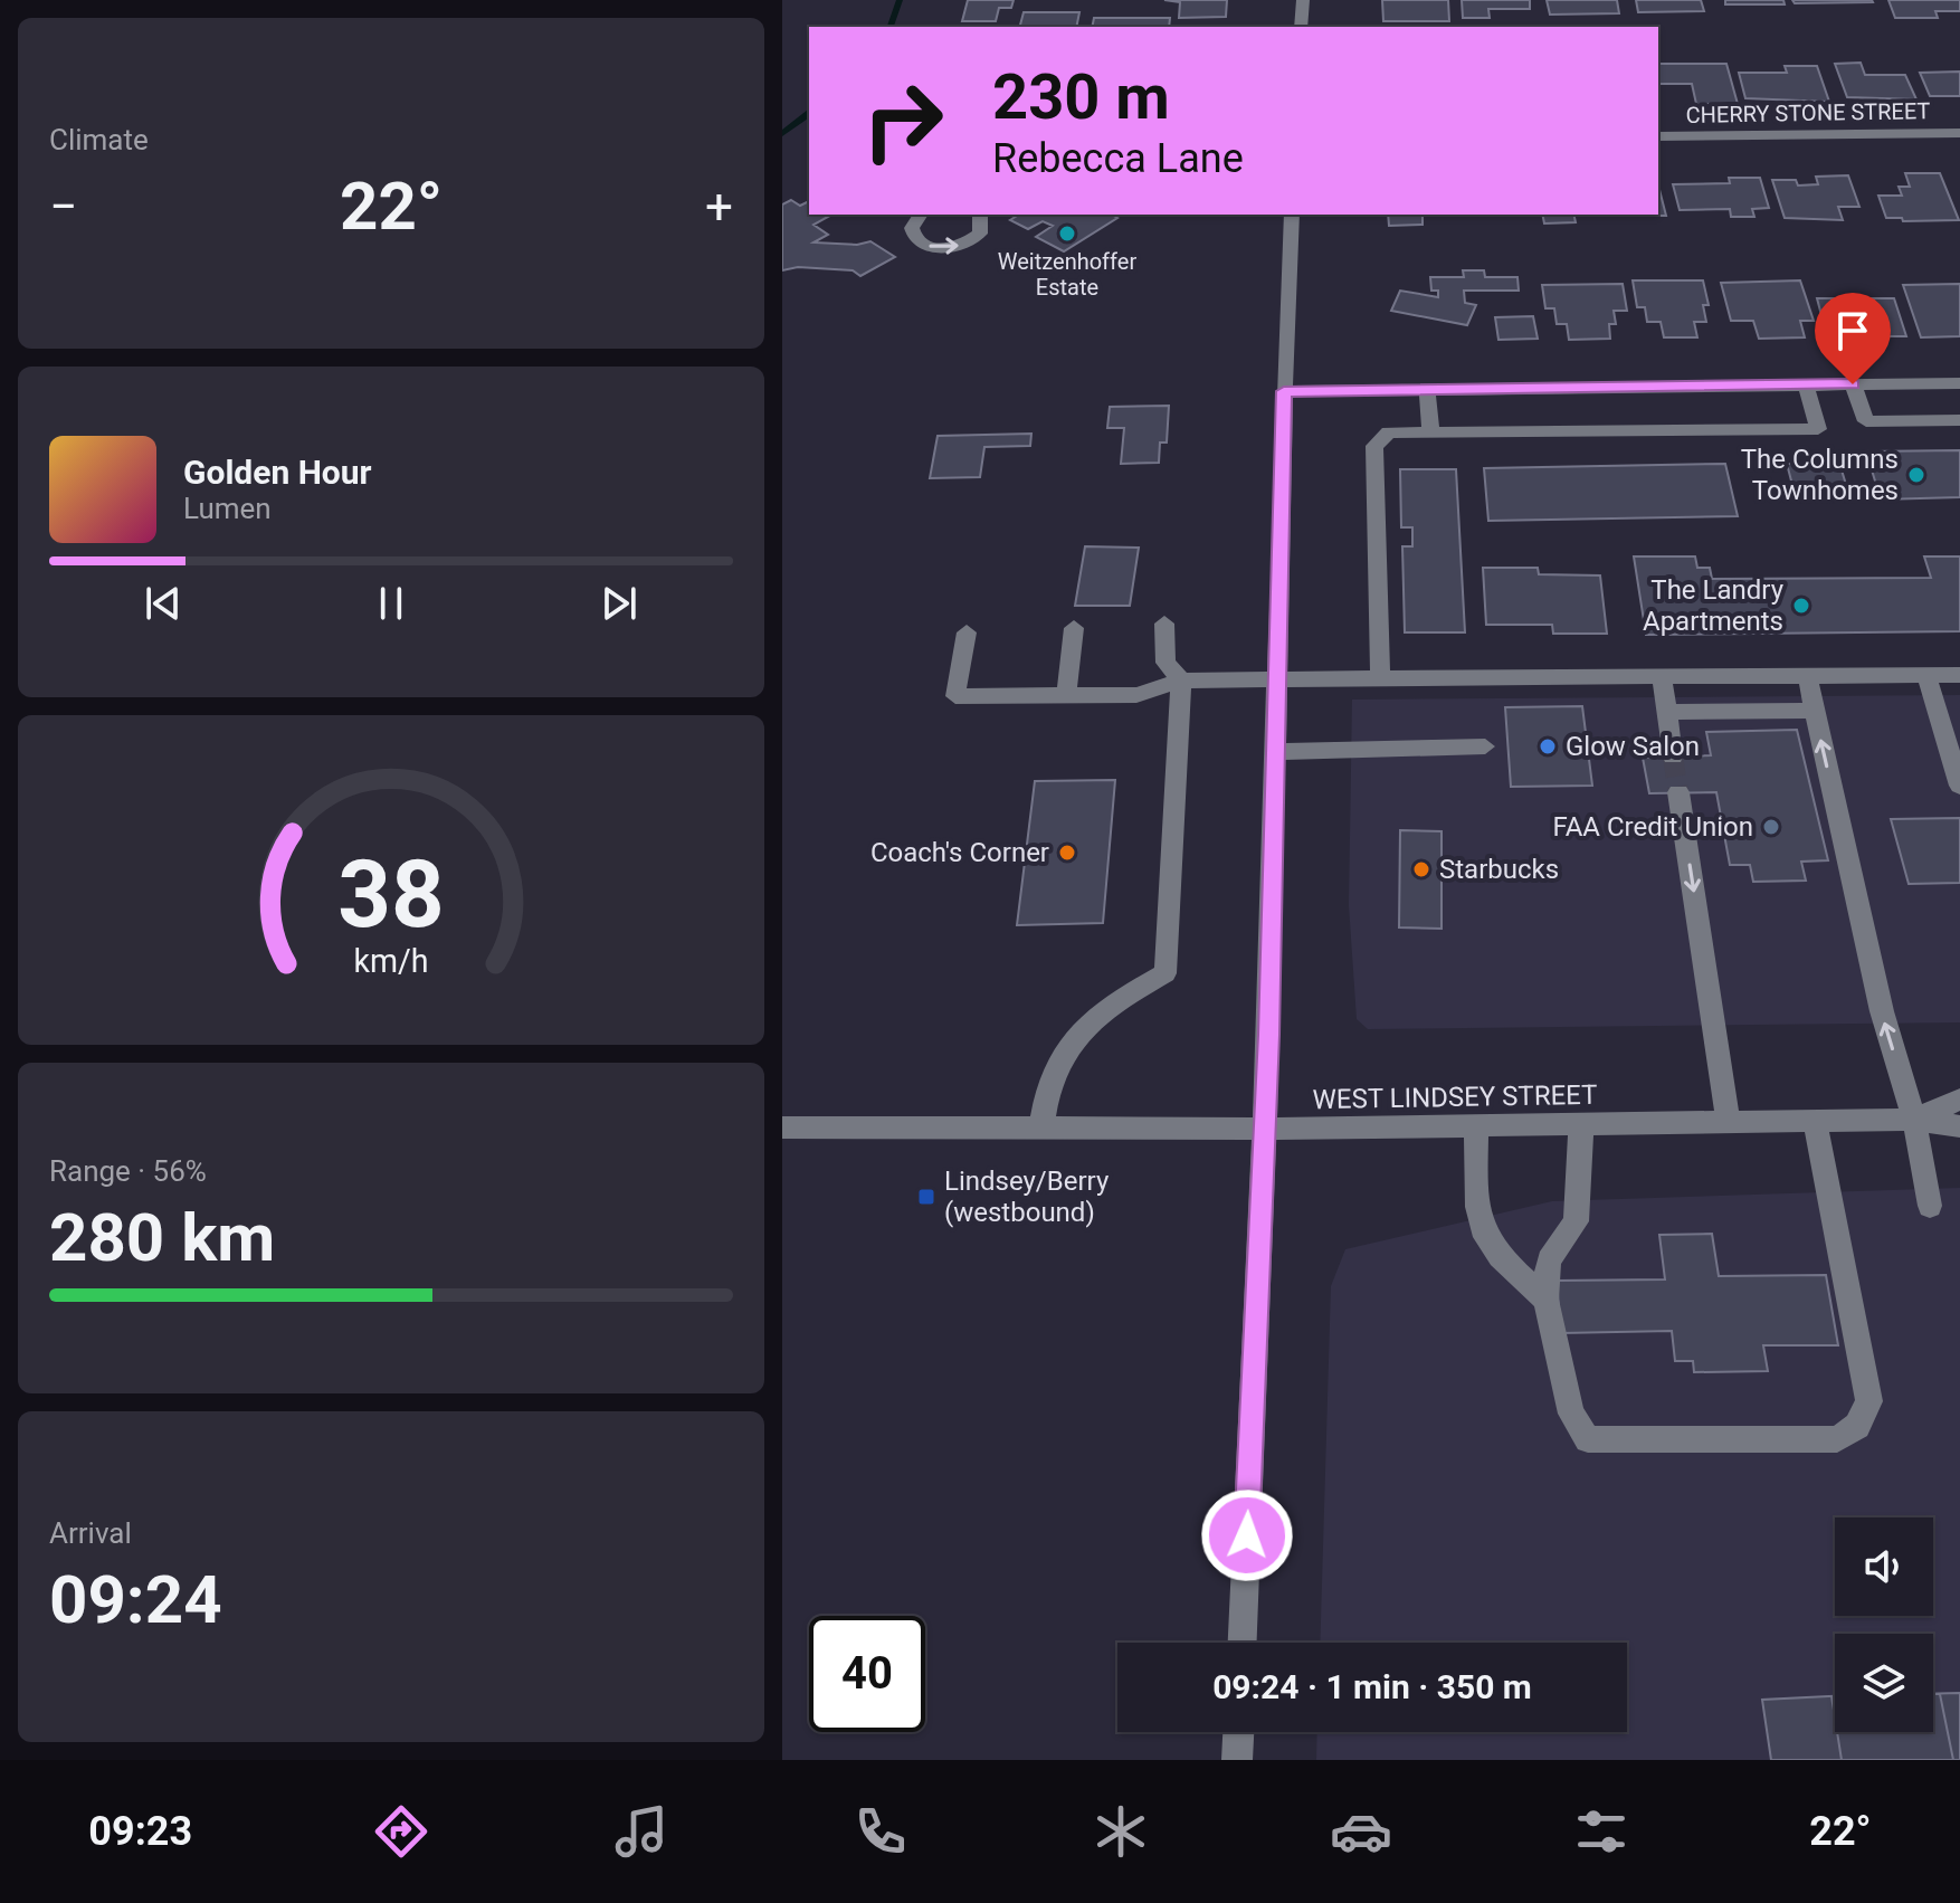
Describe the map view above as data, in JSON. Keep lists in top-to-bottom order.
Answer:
{
  "streets": {
    "street": ["CHERRY STONE STREET", "WEST LINDSEY STREET"]
  },
  "places": {
    "other": [
      "Weitzenhoffer Estate",
      "The Columns Townhomes",
      "The Landry Apartments",
      "Glow Salon",
      "FAA Credit Union",
      "Coach's Corner",
      "Starbucks"
    ],
    "transit": ["Lindsey/Berry (westbound)"]
  },
  "page": {
    "tile": [
      "Climate",
      ["Range · 56%", "280 km"],
      ["Arrival", "09:24"]
    ],
    "turn": ["230 m", "Rebecca Lane"],
    "heat": ["−", "22°", "+"],
    "song": ["Golden Hour", "Lumen"],
    "limit": "40",
    "trip": "09:24 · 1 min · 350 m",
    "tabs": ["09:23", "22°"],
    "gauge": ["38", "km/h"]
  }
}
